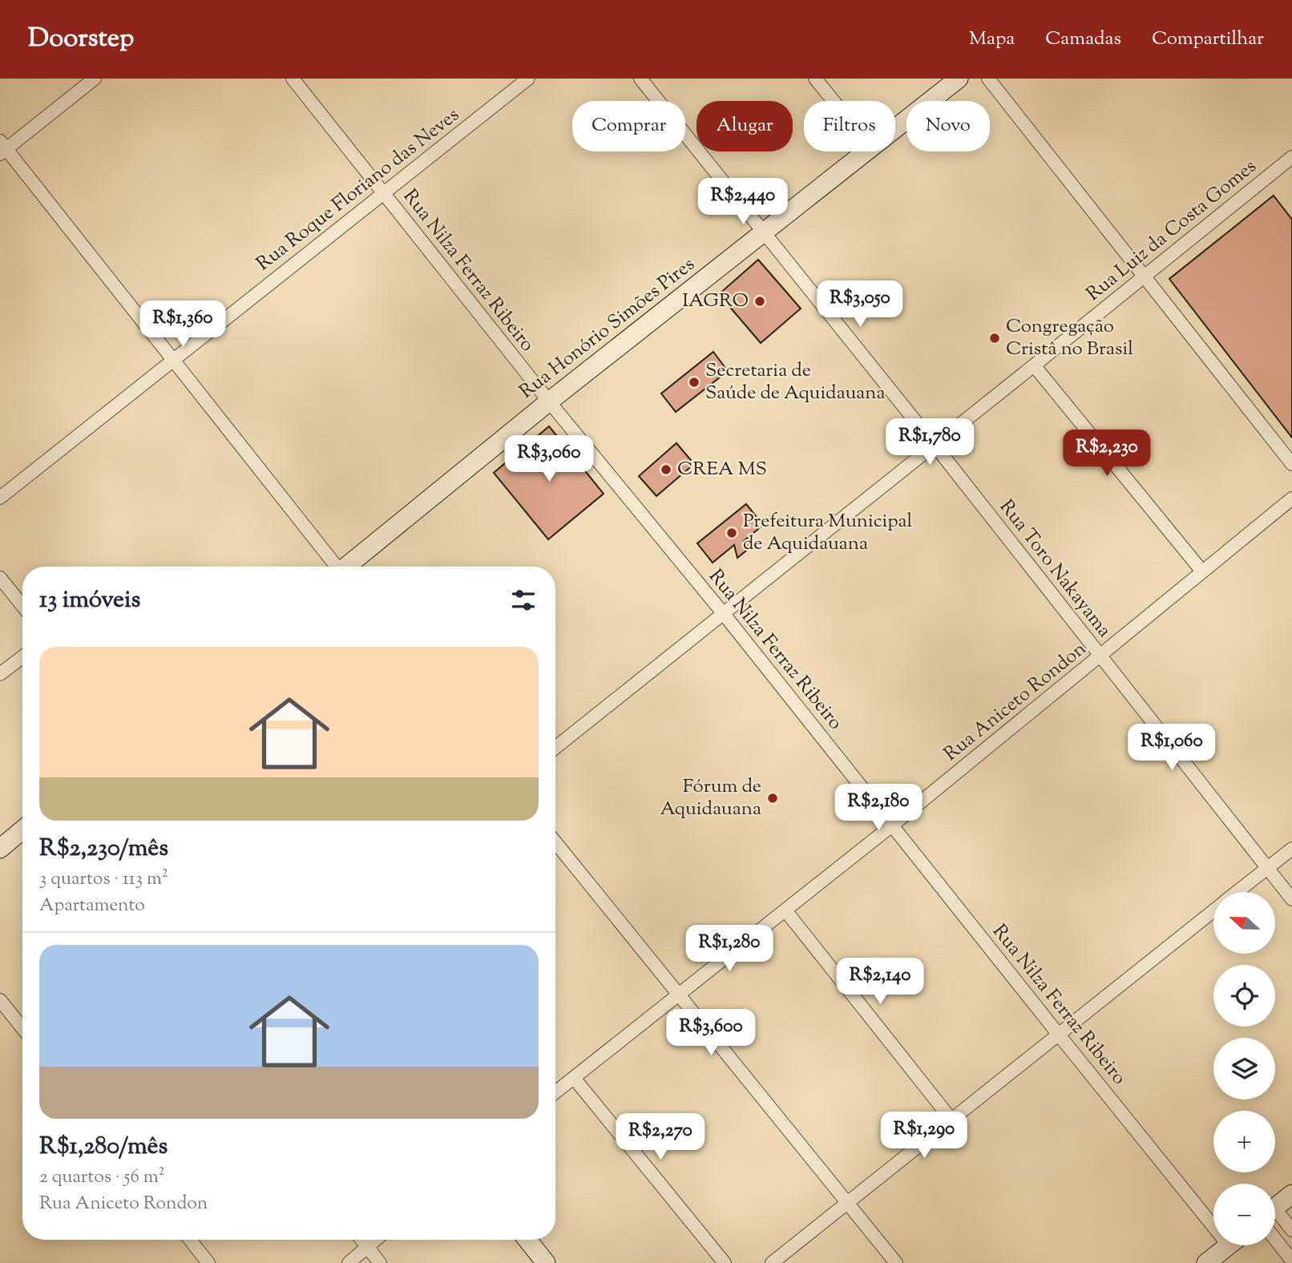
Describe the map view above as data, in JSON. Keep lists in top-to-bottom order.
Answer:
{
  "streets": {
    "main road": ["Rua Honório Simões Pires"],
    "street": [
      "Rua Roque Floriano das Neves",
      "Rua Luiz da Costa Gomes",
      "Rua Nilza Ferraz Ribeiro",
      "Rua Toro Nakayama",
      "Rua Aniceto Rondon"
    ]
  },
  "crossings": [
    ["Rua Roque Floriano das Neves", "Rua Nilza Ferraz Ribeiro"],
    ["Rua Luiz da Costa Gomes", "Rua Nilza Ferraz Ribeiro"],
    ["Rua Luiz da Costa Gomes", "Rua Toro Nakayama"],
    ["Rua Nilza Ferraz Ribeiro", "Rua Honório Simões Pires"],
    ["Rua Nilza Ferraz Ribeiro", "Rua Aniceto Rondon"],
    ["Rua Honório Simões Pires", "Rua Toro Nakayama"],
    ["Rua Toro Nakayama", "Rua Aniceto Rondon"]
  ],
  "places": [
    "IAGRO",
    "Congregação Cristâ no Brasil",
    "Secretaria de Saúde de Aquidauana",
    "CREA MS",
    "Prefeitura Municipal de Aquidauana",
    "Fórum de Aquidauana"
  ],
  "north": "left",
  "page": {
    "header": "Doorstep",
    "nav": ["Mapa", "Camadas", "Compartilhar"],
    "chip": [
      "Comprar",
      "Alugar",
      "Filtros",
      "Novo"
    ],
    "price": [
      "R$2,440",
      "R$3,050",
      "R$1,360",
      "R$1,780",
      "R$2,230",
      "R$3,060",
      "R$1,060",
      "R$2,180",
      "R$1,280",
      "R$2,140",
      "R$3,600",
      "R$1,290",
      "R$2,270"
    ],
    "heading": "13 imóveis",
    "list": [
      {
        "name": "R$2,230/mês",
        "note": "3 quartos · 113 m² · Apartamento"
      },
      {
        "name": "R$1,280/mês",
        "note": "2 quartos · 56 m² · Rua Aniceto Rondon"
      }
    ],
    "map_buttons": ["+", "−"]
  }
}
